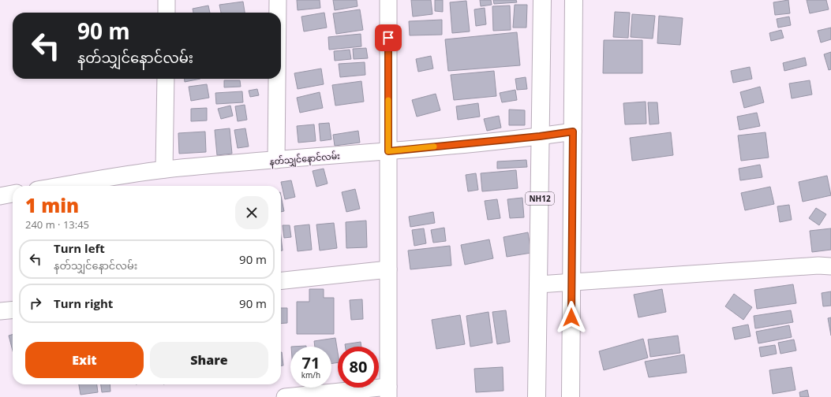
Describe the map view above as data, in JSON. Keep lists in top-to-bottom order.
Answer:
{
  "streets": {
    "highway": ["NH12"],
    "street": ["နတ်သျှင်နောင်လမ်း"]
  },
  "crossings": [
    ["နတ်သျှင်နောင်လမ်း", "NH12"]
  ],
  "page": {
    "turn": ["90 m", "နတ်သျှင်နောင်လမ်း"],
    "heading": ["1 min", "240 m · 13:45"],
    "list": [
      {
        "name": "Turn left",
        "note": "နတ်သျှင်နောင်လမ်း",
        "value": "90 m"
      },
      {
        "name": "Turn right",
        "value": "90 m"
      }
    ],
    "buttons": ["Exit", "Share"],
    "speed": "71 km/h",
    "limit": "80"
  }
}
